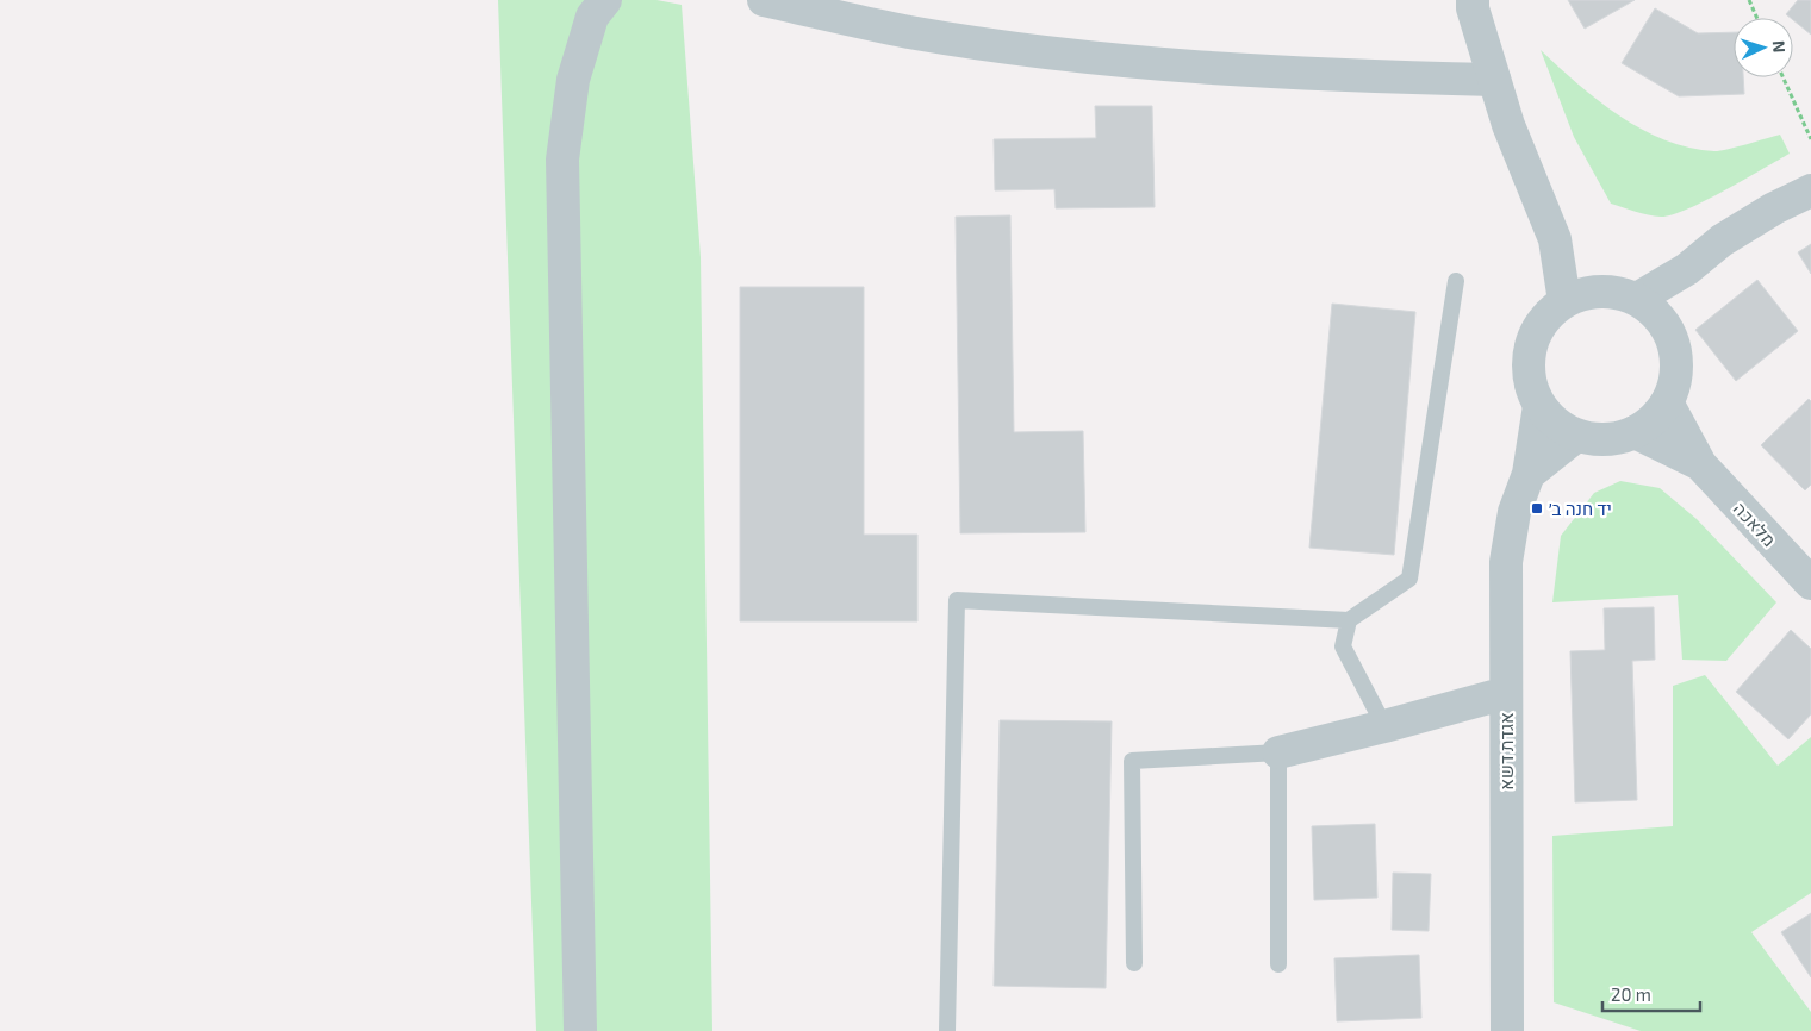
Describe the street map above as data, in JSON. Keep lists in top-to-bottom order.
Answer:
{
  "streets": {
    "street": ["מלאכה", "אגדת דשא"]
  },
  "crossings": [
    ["מלאכה", "אגדת דשא"]
  ],
  "places": {
    "transit": ["יד חנה ב׳"]
  },
  "scale_bar": "20 m",
  "north": "right"
}
